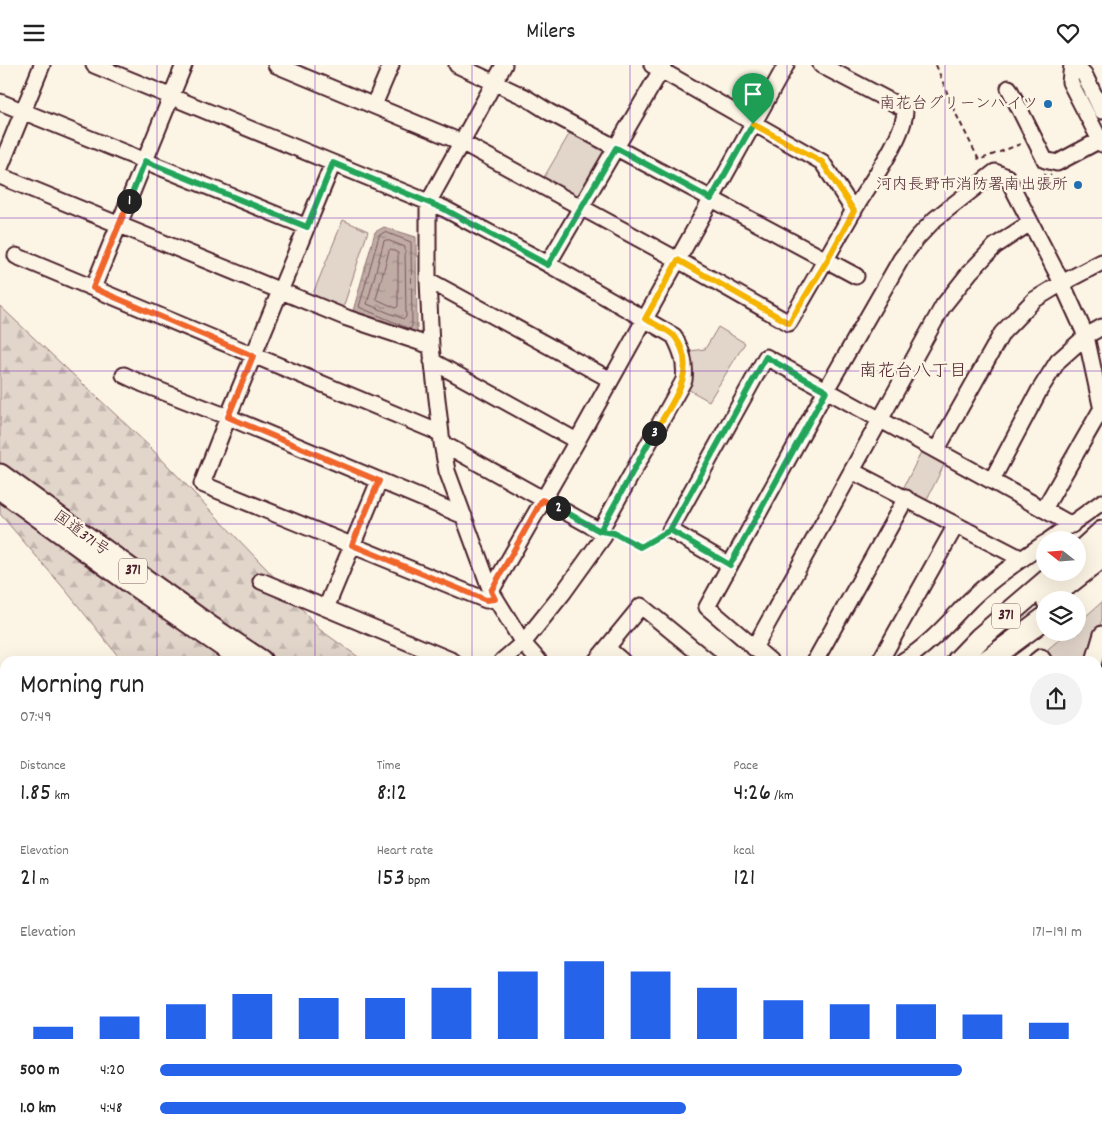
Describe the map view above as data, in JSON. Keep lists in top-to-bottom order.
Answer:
{
  "streets": {
    "highway": ["国道371号", "371"]
  },
  "districts": ["南花台八丁目"],
  "places": ["南花台グリーンハイツ", "河内長野市消防署南出張所"],
  "north": "left",
  "page": {
    "header": "Milers",
    "pins": ["1", "3", "2"],
    "heading": ["Morning run", "07:49"],
    "stats": [
      ["Distance", "1.85 km"],
      ["Time", "8:12"],
      ["Pace", "4:26 /km"],
      ["Elevation", "21 m"],
      ["Heart rate", "153 bpm"],
      ["kcal", "121"]
    ],
    "chart": ["Elevation", "171–191 m"],
    "list": [
      {
        "name": "500 m",
        "note": "4:20"
      },
      {
        "name": "1.0 km",
        "note": "4:48"
      }
    ]
  }
}
